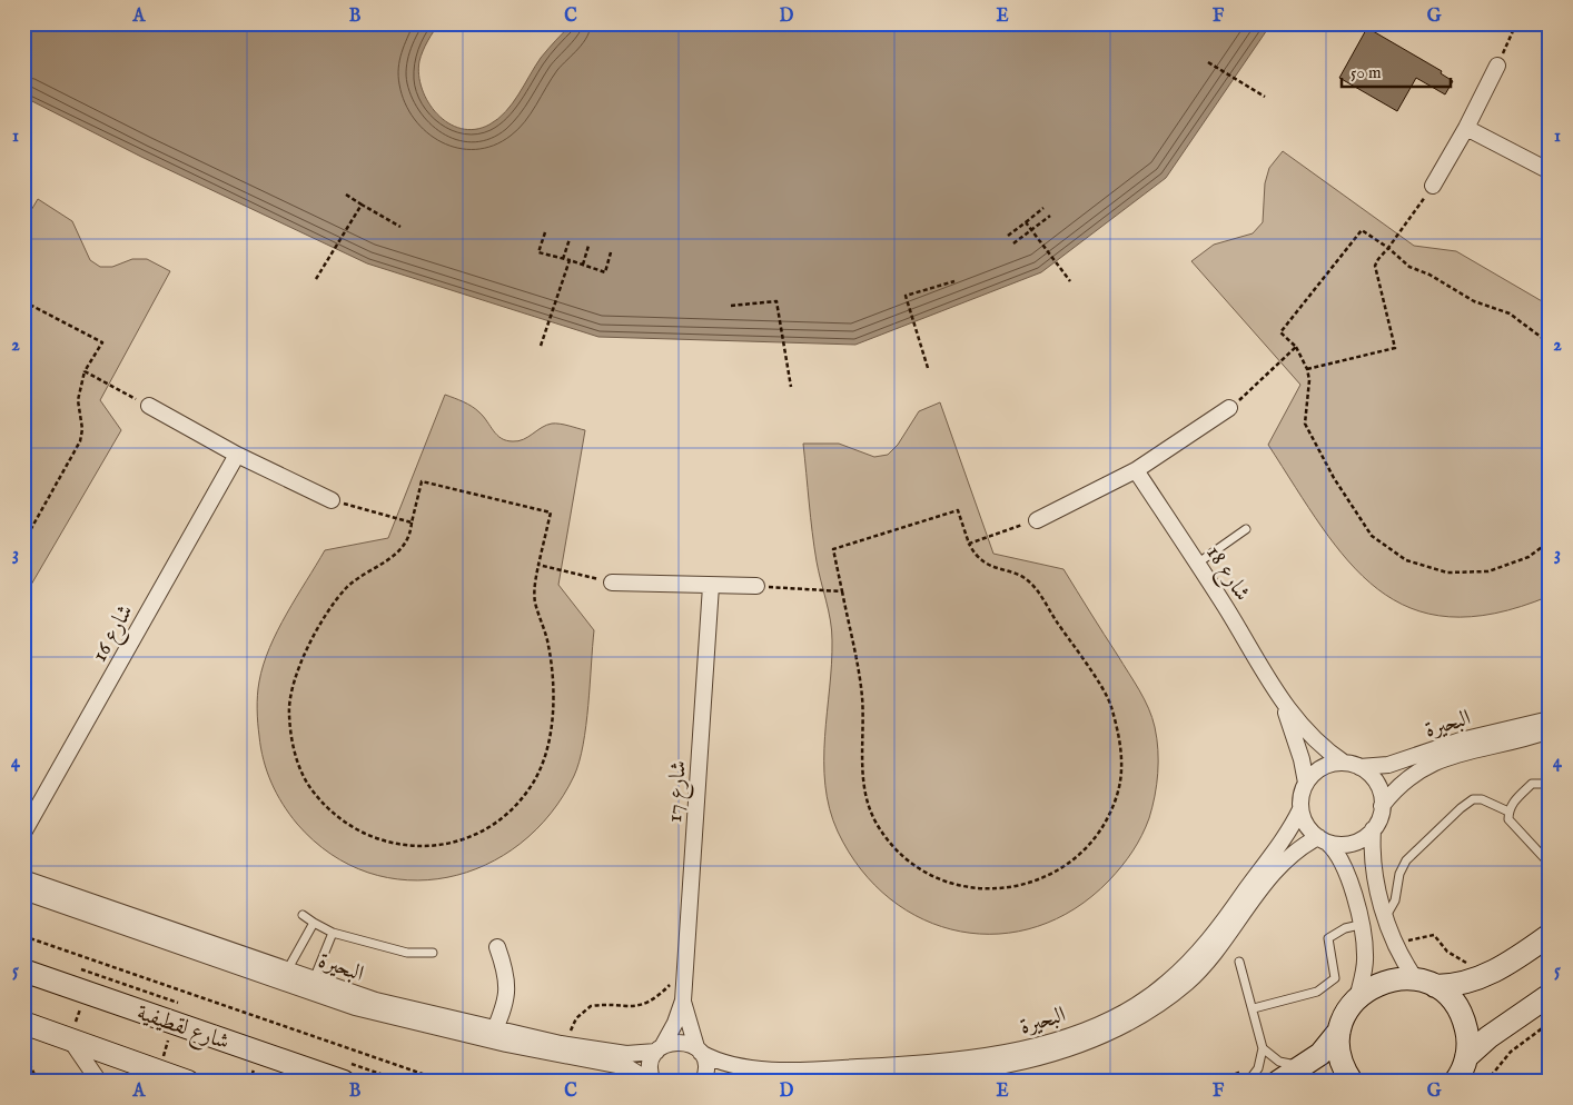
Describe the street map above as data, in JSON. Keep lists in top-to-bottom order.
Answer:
{
  "streets": {
    "street": [
      "شارع 18",
      "شارع 16",
      "البحيرة",
      "شارع 17",
      "شارع لقطيفية"
    ]
  },
  "crossings": [
    ["شارع 18", "البحيرة"],
    ["البحيرة", "شارع 17"]
  ],
  "scale_bar": "50 m",
  "grid": {
    "columns": [
      "A",
      "B",
      "C",
      "D",
      "E",
      "F",
      "G"
    ],
    "rows": [
      "1",
      "2",
      "3",
      "4",
      "5"
    ]
  }
}
